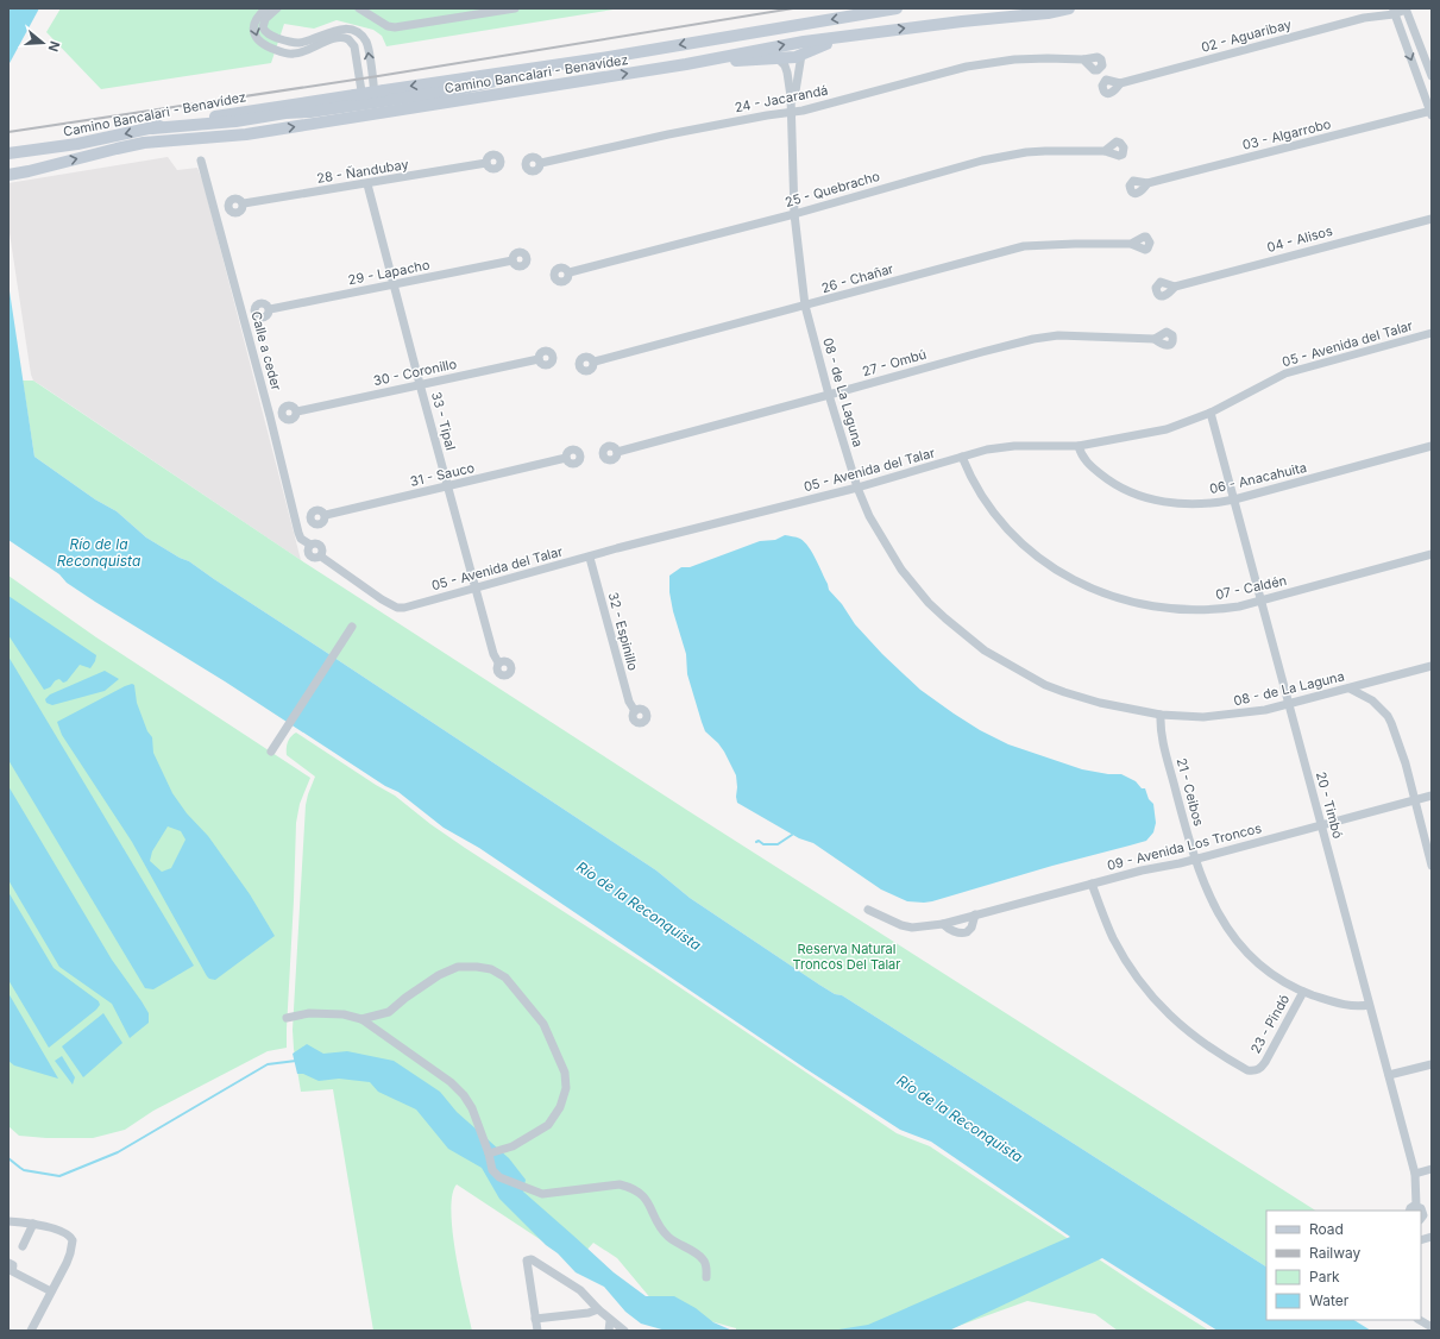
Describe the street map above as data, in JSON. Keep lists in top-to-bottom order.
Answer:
{
  "streets": {
    "main road": ["Camino Bancalari - Benavídez"],
    "street": [
      "02 - Aguaribay",
      "24 - Jacarandá",
      "03 - Algarrobo",
      "28 - Ñandubay",
      "25 - Quebracho",
      "04 - Alisos",
      "29 - Lapacho",
      "26 - Chañar",
      "05 - Avenida del Talar",
      "Calle a ceder",
      "27 - Ombú",
      "30 - Coronillo",
      "08 - de La Laguna",
      "33 - Tipal",
      "31 - Sauco",
      "06 - Anacahuita",
      "07 - Caldén",
      "32 - Espinillo",
      "21 - Ceibos",
      "20 - Timbó",
      "09 - Avenida Los Troncos",
      "23 - Pindó"
    ]
  },
  "crossings": [
    ["24 - Jacarandá", "08 - de La Laguna"],
    ["28 - Ñandubay", "33 - Tipal"],
    ["25 - Quebracho", "08 - de La Laguna"],
    ["29 - Lapacho", "33 - Tipal"],
    ["26 - Chañar", "08 - de La Laguna"],
    ["05 - Avenida del Talar", "Calle a ceder"],
    ["05 - Avenida del Talar", "08 - de La Laguna"],
    ["05 - Avenida del Talar", "33 - Tipal"],
    ["05 - Avenida del Talar", "06 - Anacahuita"],
    ["05 - Avenida del Talar", "07 - Caldén"],
    ["05 - Avenida del Talar", "32 - Espinillo"],
    ["05 - Avenida del Talar", "20 - Timbó"],
    ["27 - Ombú", "08 - de La Laguna"],
    ["30 - Coronillo", "33 - Tipal"],
    ["08 - de La Laguna", "21 - Ceibos"],
    ["08 - de La Laguna", "20 - Timbó"],
    ["33 - Tipal", "31 - Sauco"],
    ["06 - Anacahuita", "20 - Timbó"],
    ["07 - Caldén", "20 - Timbó"],
    ["21 - Ceibos", "20 - Timbó"],
    ["21 - Ceibos", "09 - Avenida Los Troncos"],
    ["21 - Ceibos", "23 - Pindó"],
    ["20 - Timbó", "09 - Avenida Los Troncos"],
    ["09 - Avenida Los Troncos", "23 - Pindó"]
  ],
  "water": ["Río de la Reconquista"],
  "parks": ["Reserva Natural Troncos Del Talar"],
  "legend": [
    "Road",
    "Railway",
    "Park",
    "Water"
  ],
  "north": "right"
}
